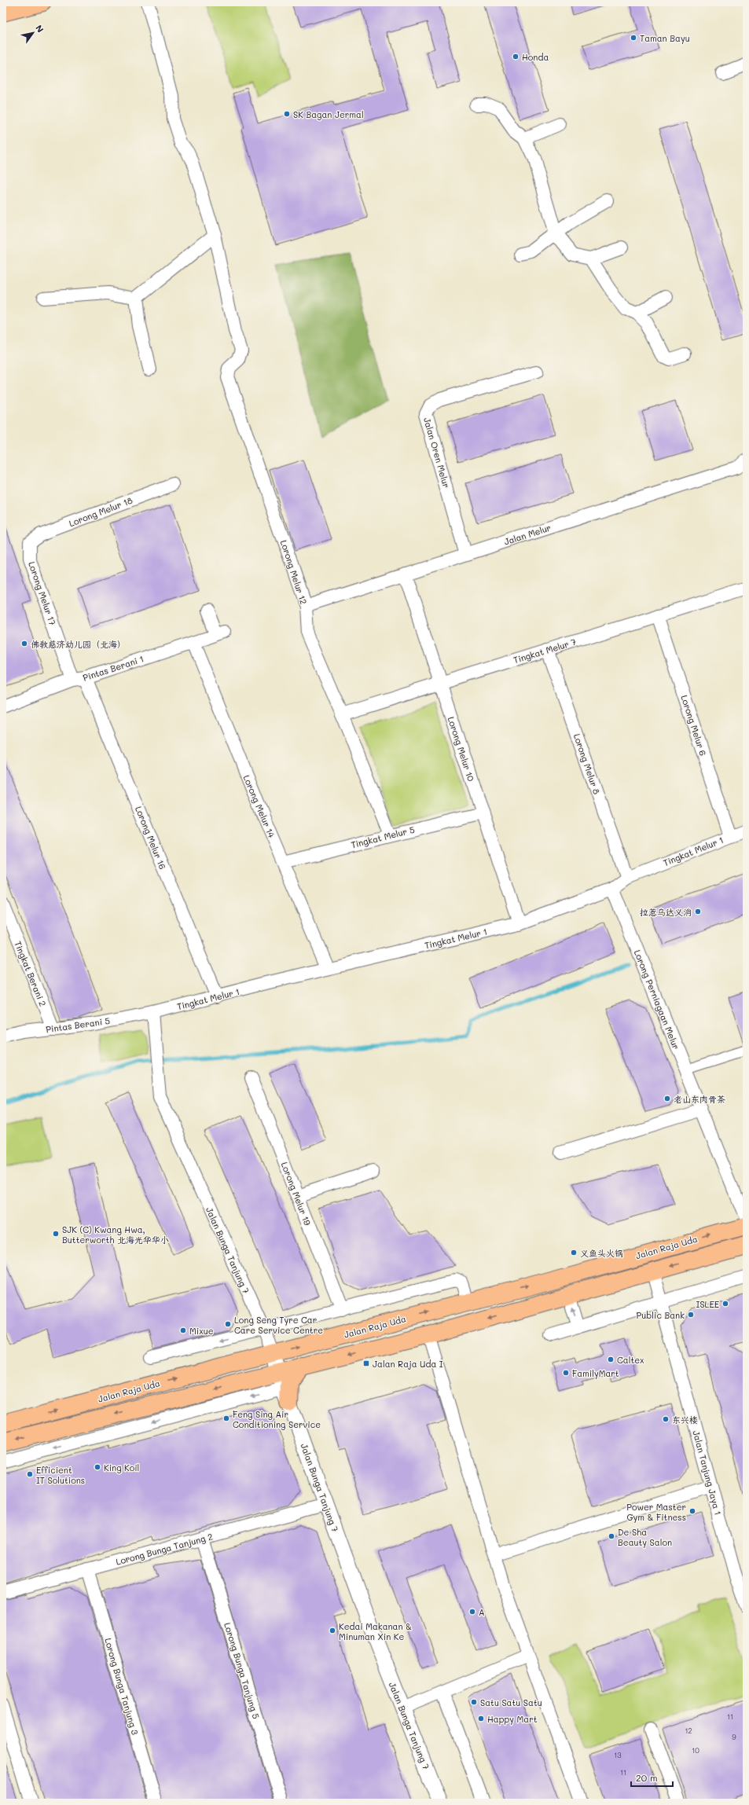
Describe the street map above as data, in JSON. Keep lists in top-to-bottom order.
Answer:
{
  "streets": {
    "main road": ["Jalan Raja Uda"],
    "street": [
      "Jalan Oren Melur",
      "Lorong Melur 18",
      "Jalan Melur",
      "Lorong Melur 12",
      "Lorong Melur 17",
      "Tingkat Melur 7",
      "Pintas Berani 1",
      "Lorong Melur 6",
      "Lorong Melur 10",
      "Lorong Melur 8",
      "Lorong Melur 14",
      "Tingkat Melur 5",
      "Lorong Melur 16",
      "Tingkat Melur 1",
      "Tingkat Berani 2",
      "Lorong Perniagaan Melur",
      "Pintas Berani 5",
      "Lorong Melur 19",
      "Jalan Bunga Tanjung 7",
      "Jalan Tanjung Jaya 1",
      "Lorong Bunga Tanjung 2",
      "Lorong Bunga Tanjung 5",
      "Lorong Bunga Tanjung 3"
    ]
  },
  "crossings": [
    ["Jalan Oren Melur", "Jalan Melur"],
    ["Lorong Melur 18", "Lorong Melur 17"],
    ["Jalan Melur", "Lorong Melur 12"],
    ["Jalan Melur", "Lorong Melur 10"],
    ["Lorong Melur 12", "Tingkat Melur 7"],
    ["Lorong Melur 12", "Tingkat Melur 5"],
    ["Lorong Melur 17", "Pintas Berani 1"],
    ["Lorong Melur 17", "Lorong Melur 16"],
    ["Tingkat Melur 7", "Lorong Melur 6"],
    ["Tingkat Melur 7", "Lorong Melur 10"],
    ["Tingkat Melur 7", "Lorong Melur 8"],
    ["Pintas Berani 1", "Lorong Melur 14"],
    ["Pintas Berani 1", "Lorong Melur 16"],
    ["Lorong Melur 6", "Tingkat Melur 1"],
    ["Lorong Melur 10", "Tingkat Melur 5"],
    ["Lorong Melur 10", "Tingkat Melur 1"],
    ["Lorong Melur 8", "Tingkat Melur 1"],
    ["Lorong Melur 14", "Tingkat Melur 5"],
    ["Lorong Melur 14", "Tingkat Melur 1"],
    ["Lorong Melur 16", "Tingkat Melur 1"],
    ["Tingkat Melur 1", "Lorong Perniagaan Melur"],
    ["Tingkat Melur 1", "Pintas Berani 5"],
    ["Tingkat Melur 1", "Jalan Bunga Tanjung 7"],
    ["Tingkat Berani 2", "Pintas Berani 5"],
    ["Pintas Berani 5", "Jalan Bunga Tanjung 7"],
    ["Jalan Raja Uda", "Jalan Bunga Tanjung 7"],
    ["Jalan Bunga Tanjung 7", "Lorong Bunga Tanjung 2"],
    ["Lorong Bunga Tanjung 2", "Lorong Bunga Tanjung 5"],
    ["Lorong Bunga Tanjung 2", "Lorong Bunga Tanjung 3"]
  ],
  "places": {
    "other": [
      "Taman Bayu",
      "Honda",
      "SK Bagan Jermal",
      "佛教慈济幼儿园（北海）",
      "拉惹乌达义消",
      "老山东肉骨茶",
      "SJK (C) Kwang Hwa, Butterworth 北海光华华小",
      "义鱼头火锅",
      "ISLEE",
      "Public Bank",
      "Long Seng Tyre Car Care Service Centre",
      "Mixue",
      "Caltex",
      "FamilyMart",
      "Feng Sing Air Conditioning Service",
      "东兴楼",
      "King Koil",
      "Efficient IT Solutions",
      "Power Master Gym & Fitness",
      "De Sha Beauty Salon",
      "A",
      "Kedai Makanan & Minuman Xin Ke",
      "Satu Satu Satu",
      "Happy Mart"
    ],
    "transit": ["Jalan Raja Uda I"]
  },
  "house_numbers": [
    "11",
    "12",
    "9",
    "10",
    "13",
    "11"
  ],
  "scale_bar": "20 m",
  "north": "top right"
}
